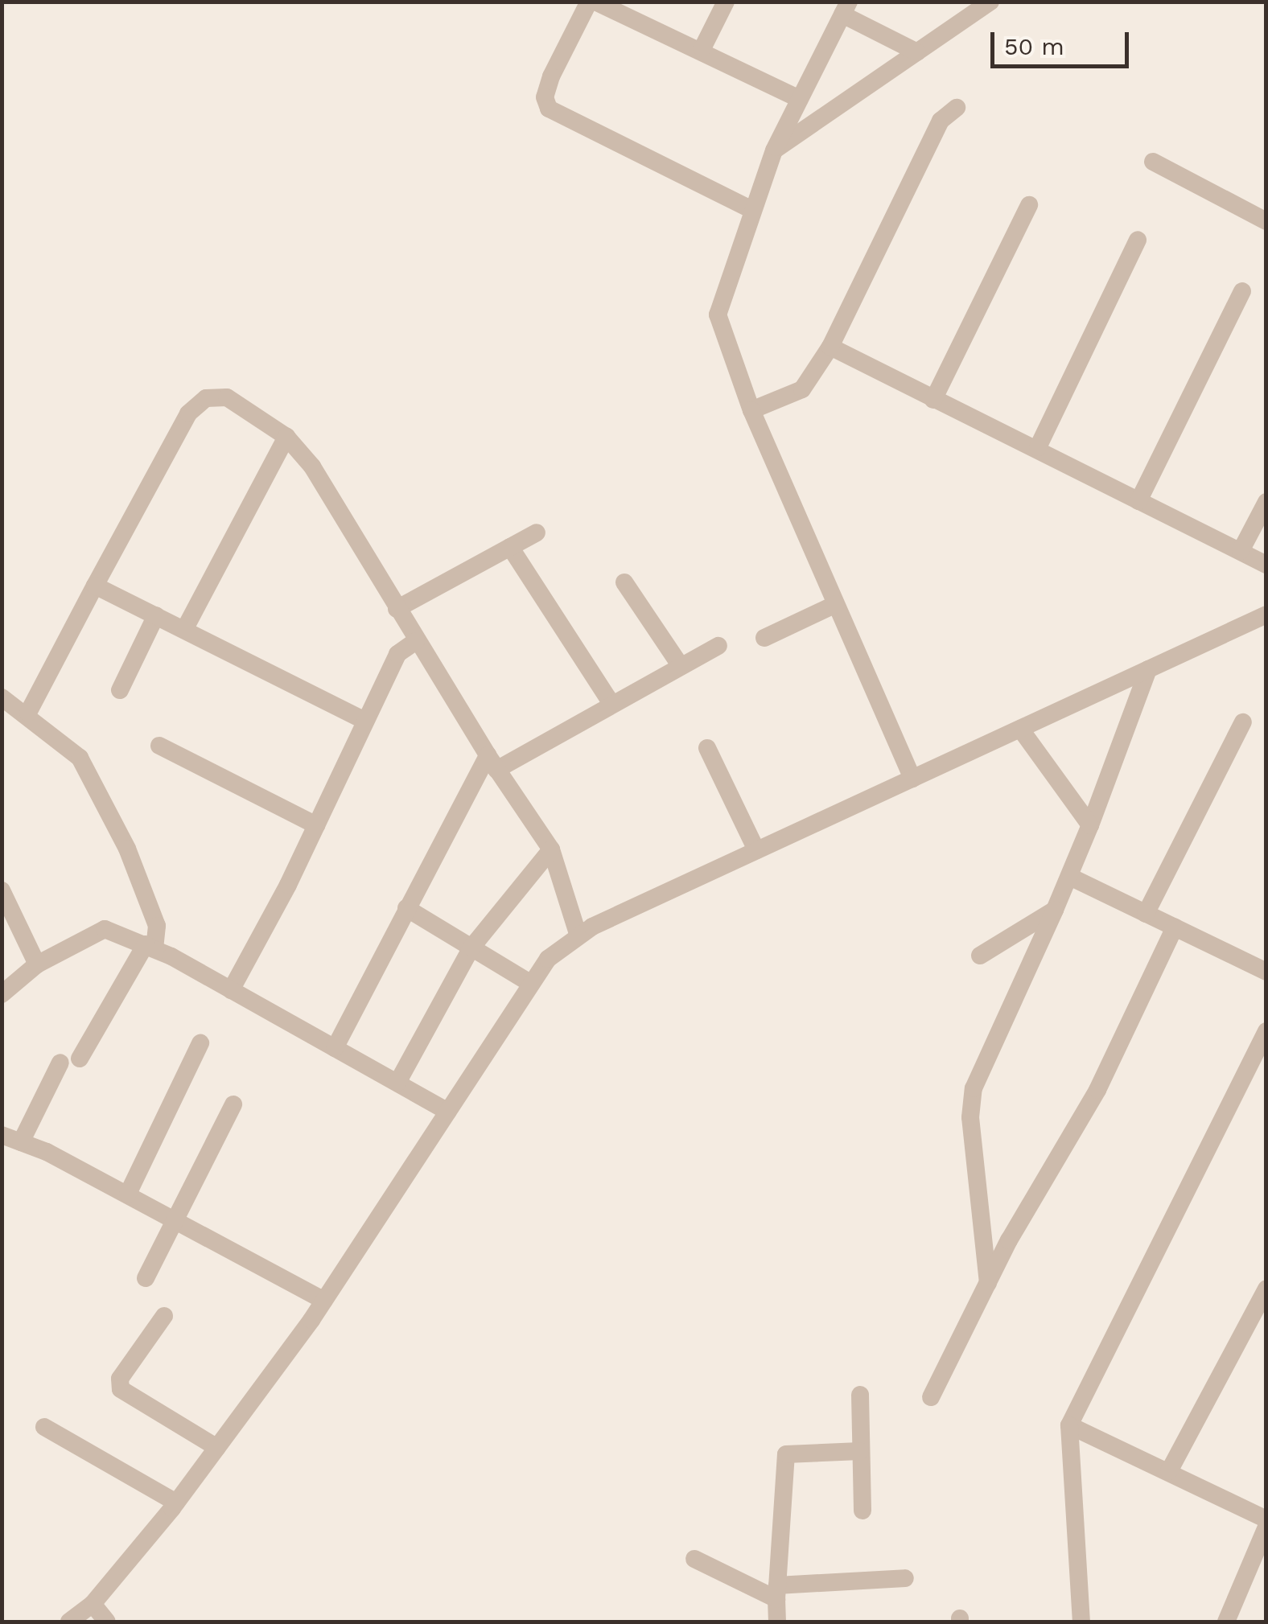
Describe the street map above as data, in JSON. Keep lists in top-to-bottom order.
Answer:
{
  "scale_bar": "50 m"
}
